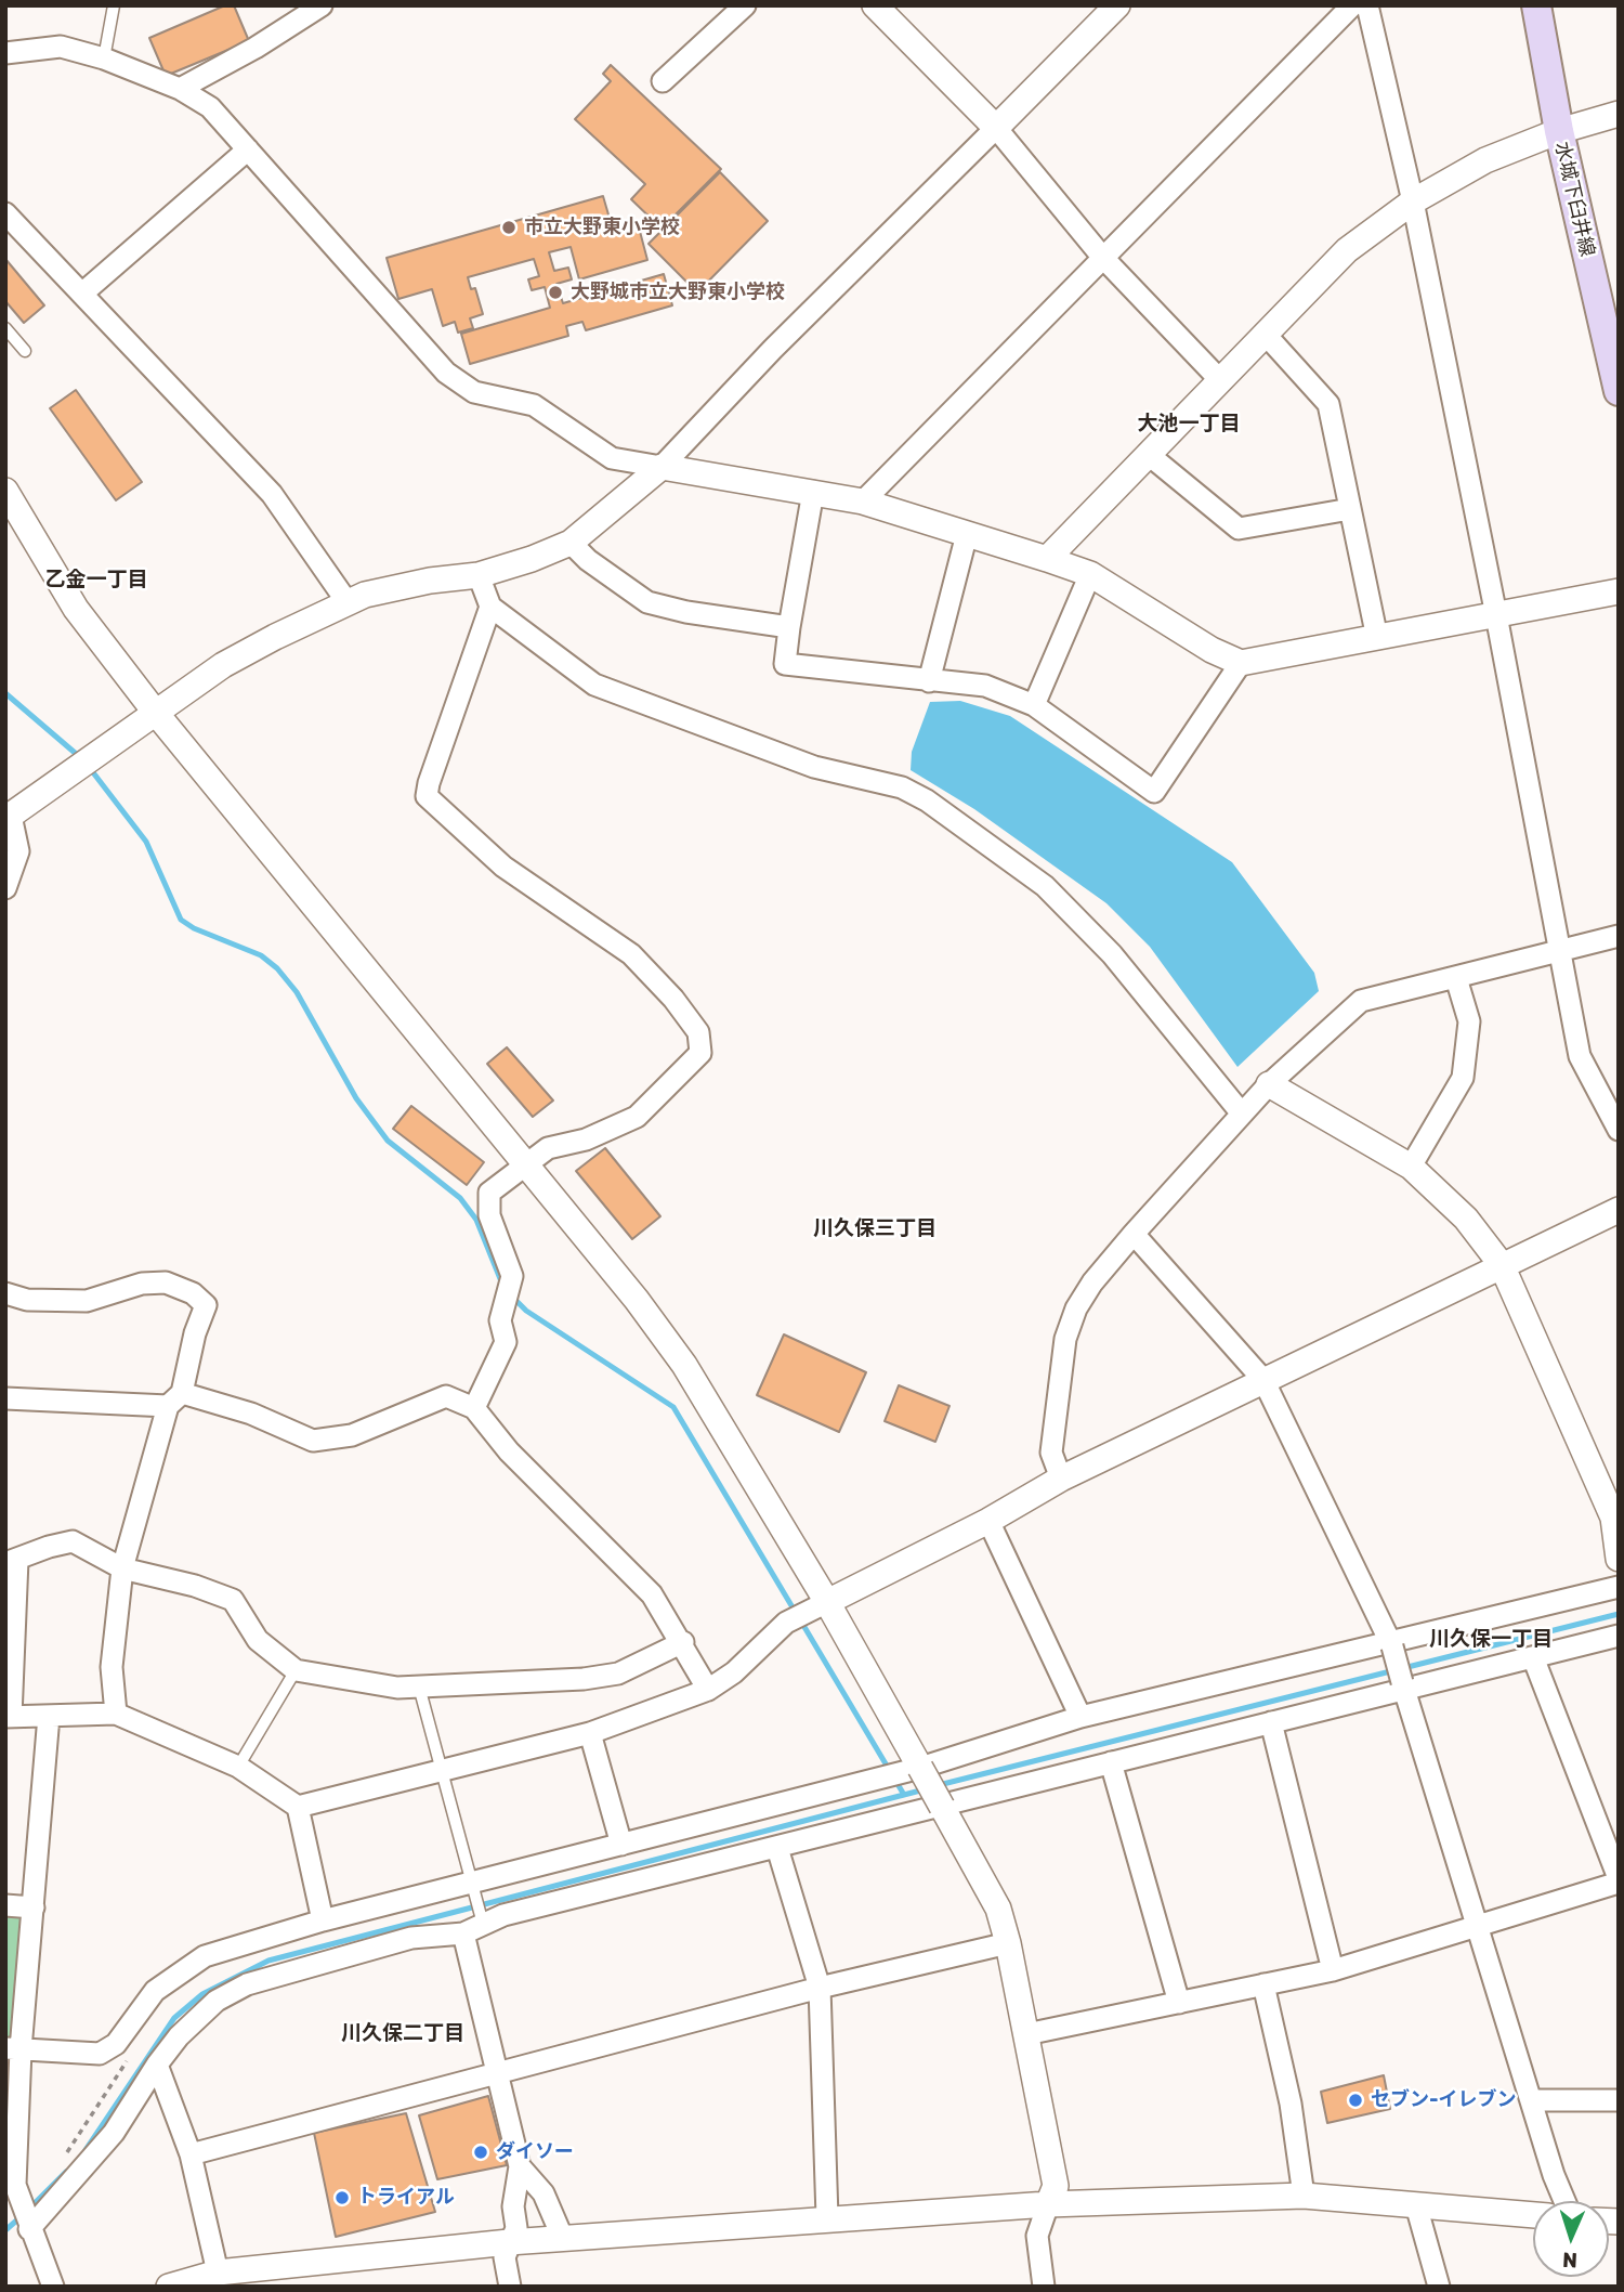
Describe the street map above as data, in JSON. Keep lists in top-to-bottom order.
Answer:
{
  "streets": {
    "main road": ["水城下臼井線"]
  },
  "districts": [
    "大池一丁目",
    "乙金一丁目",
    "川久保三丁目",
    "川久保一丁目",
    "川久保二丁目"
  ],
  "places": [
    "市立大野東小学校",
    "大野城市立大野東小学校",
    "セブン-イレブン",
    "ダイソー",
    "トライアル"
  ],
  "north": "bottom"
}
